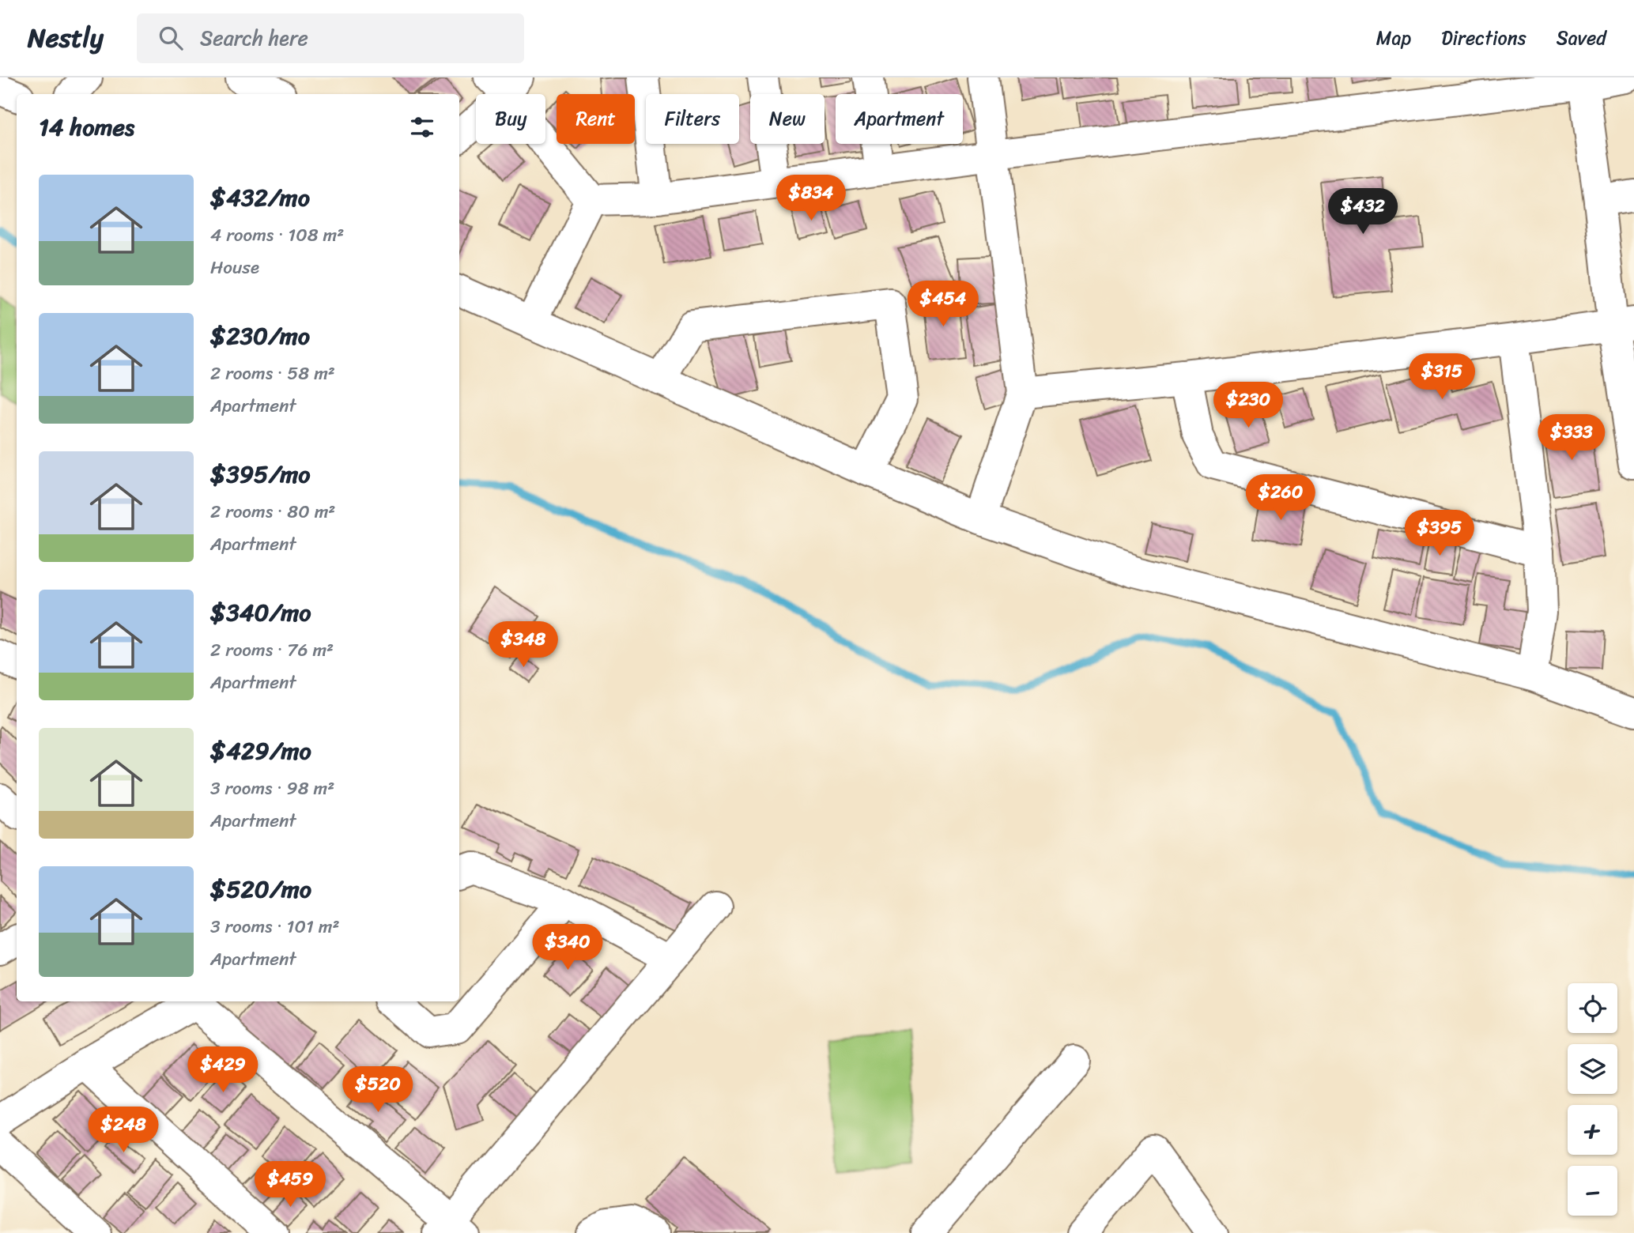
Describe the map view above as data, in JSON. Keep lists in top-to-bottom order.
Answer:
{
  "page": {
    "header": "Nestly",
    "search": "Search here",
    "nav": ["Map", "Directions", "Saved"],
    "chip": [
      "Buy",
      "Rent",
      "Filters",
      "New",
      "Apartment"
    ],
    "heading": "14 homes",
    "list": [
      {
        "name": "$432/mo",
        "note": "4 rooms · 108 m² · House"
      },
      {
        "name": "$230/mo",
        "note": "2 rooms · 58 m² · Apartment"
      },
      {
        "name": "$395/mo",
        "note": "2 rooms · 80 m² · Apartment"
      },
      {
        "name": "$340/mo",
        "note": "2 rooms · 76 m² · Apartment"
      },
      {
        "name": "$429/mo",
        "note": "3 rooms · 98 m² · Apartment"
      },
      {
        "name": "$520/mo",
        "note": "3 rooms · 101 m² · Apartment"
      }
    ],
    "price": [
      "$834",
      "$432",
      "$454",
      "$315",
      "$230",
      "$333",
      "$260",
      "$395",
      "$348",
      "$340",
      "$429",
      "$520",
      "$248",
      "$459"
    ],
    "map_buttons": ["+", "−"]
  }
}
